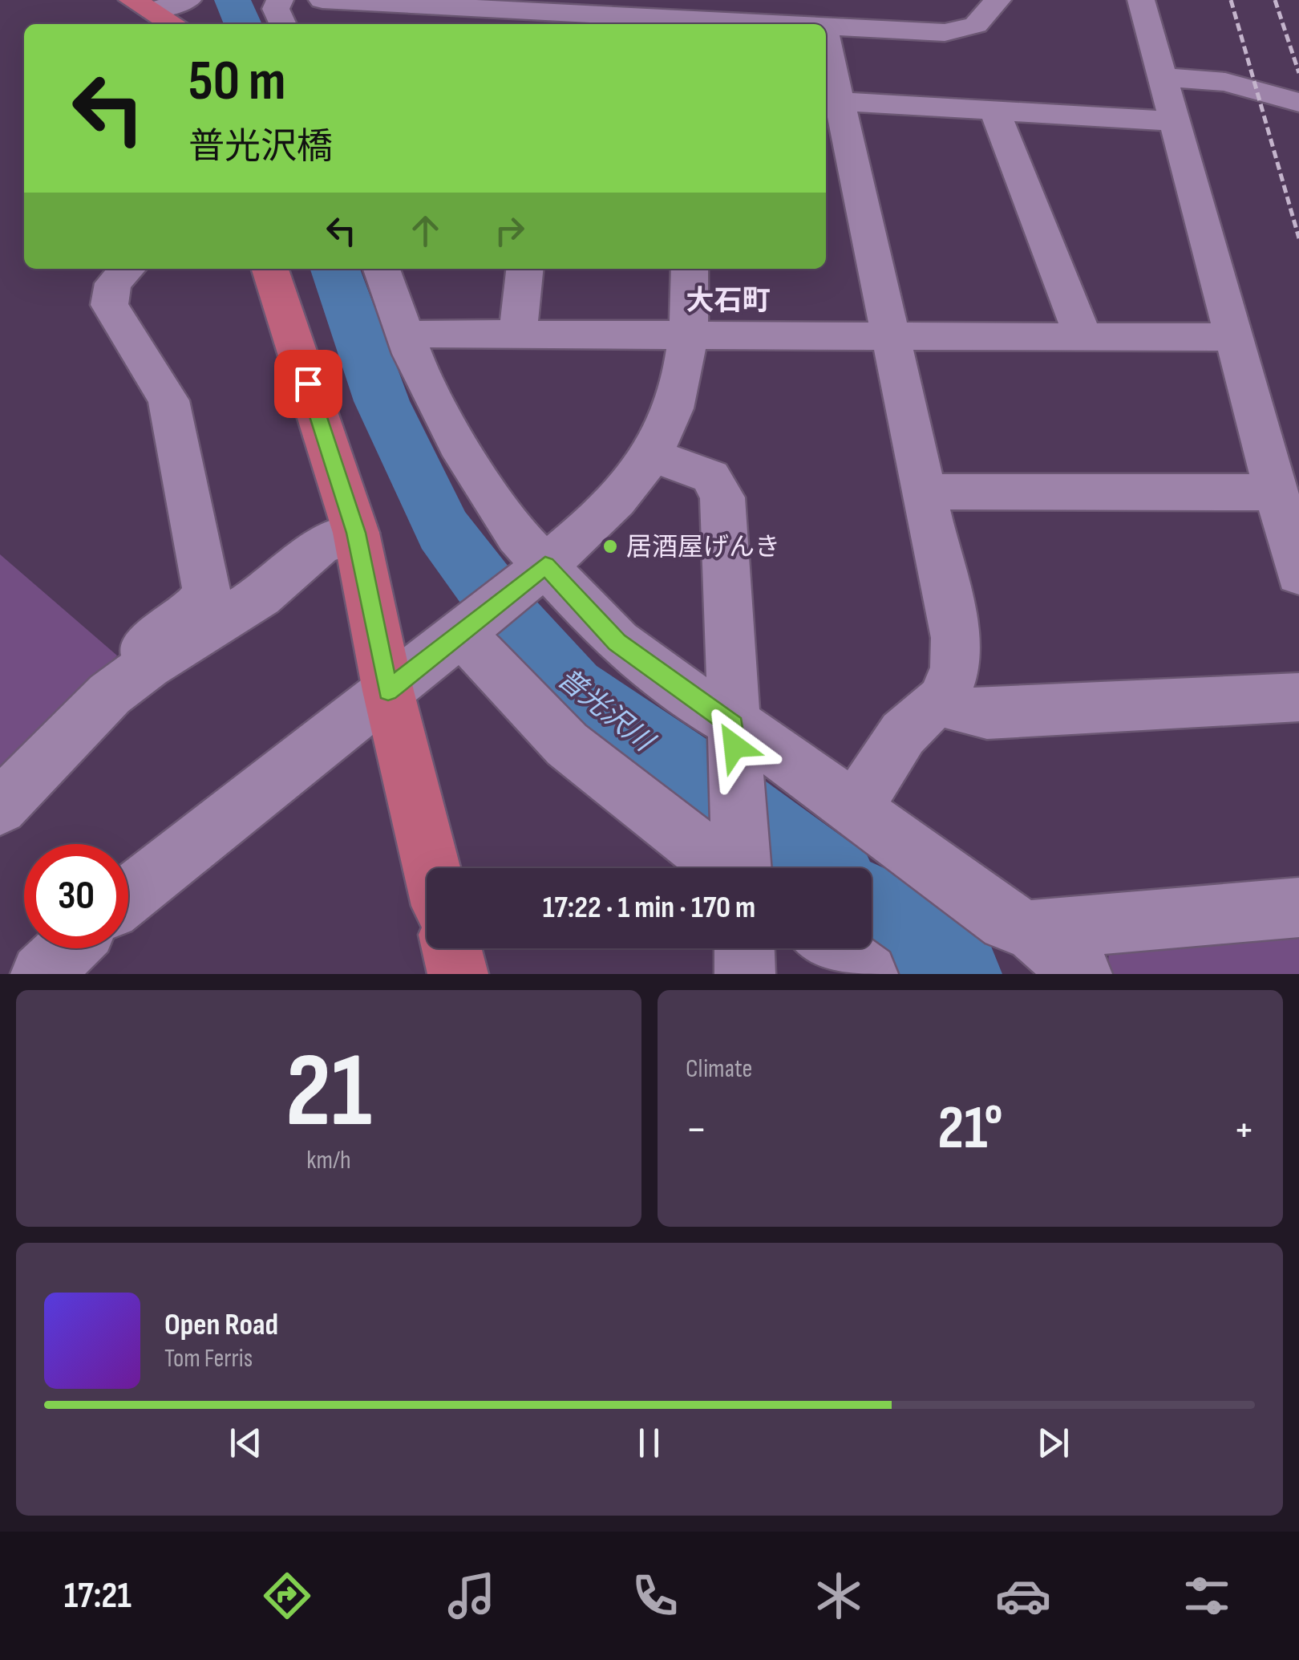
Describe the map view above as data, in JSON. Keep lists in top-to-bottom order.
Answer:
{
  "districts": ["大石町"],
  "water": ["普光沢川"],
  "places": ["居酒屋げんき"],
  "page": {
    "turn": ["50 m", "普光沢橋"],
    "limit": "30",
    "trip": "17:22 · 1 min · 170 m",
    "tile": [
      ["21", "km/h"],
      "Climate"
    ],
    "heat": ["−", "21°", "+"],
    "song": ["Open Road", "Tom Ferris"],
    "tabs": "17:21"
  }
}
